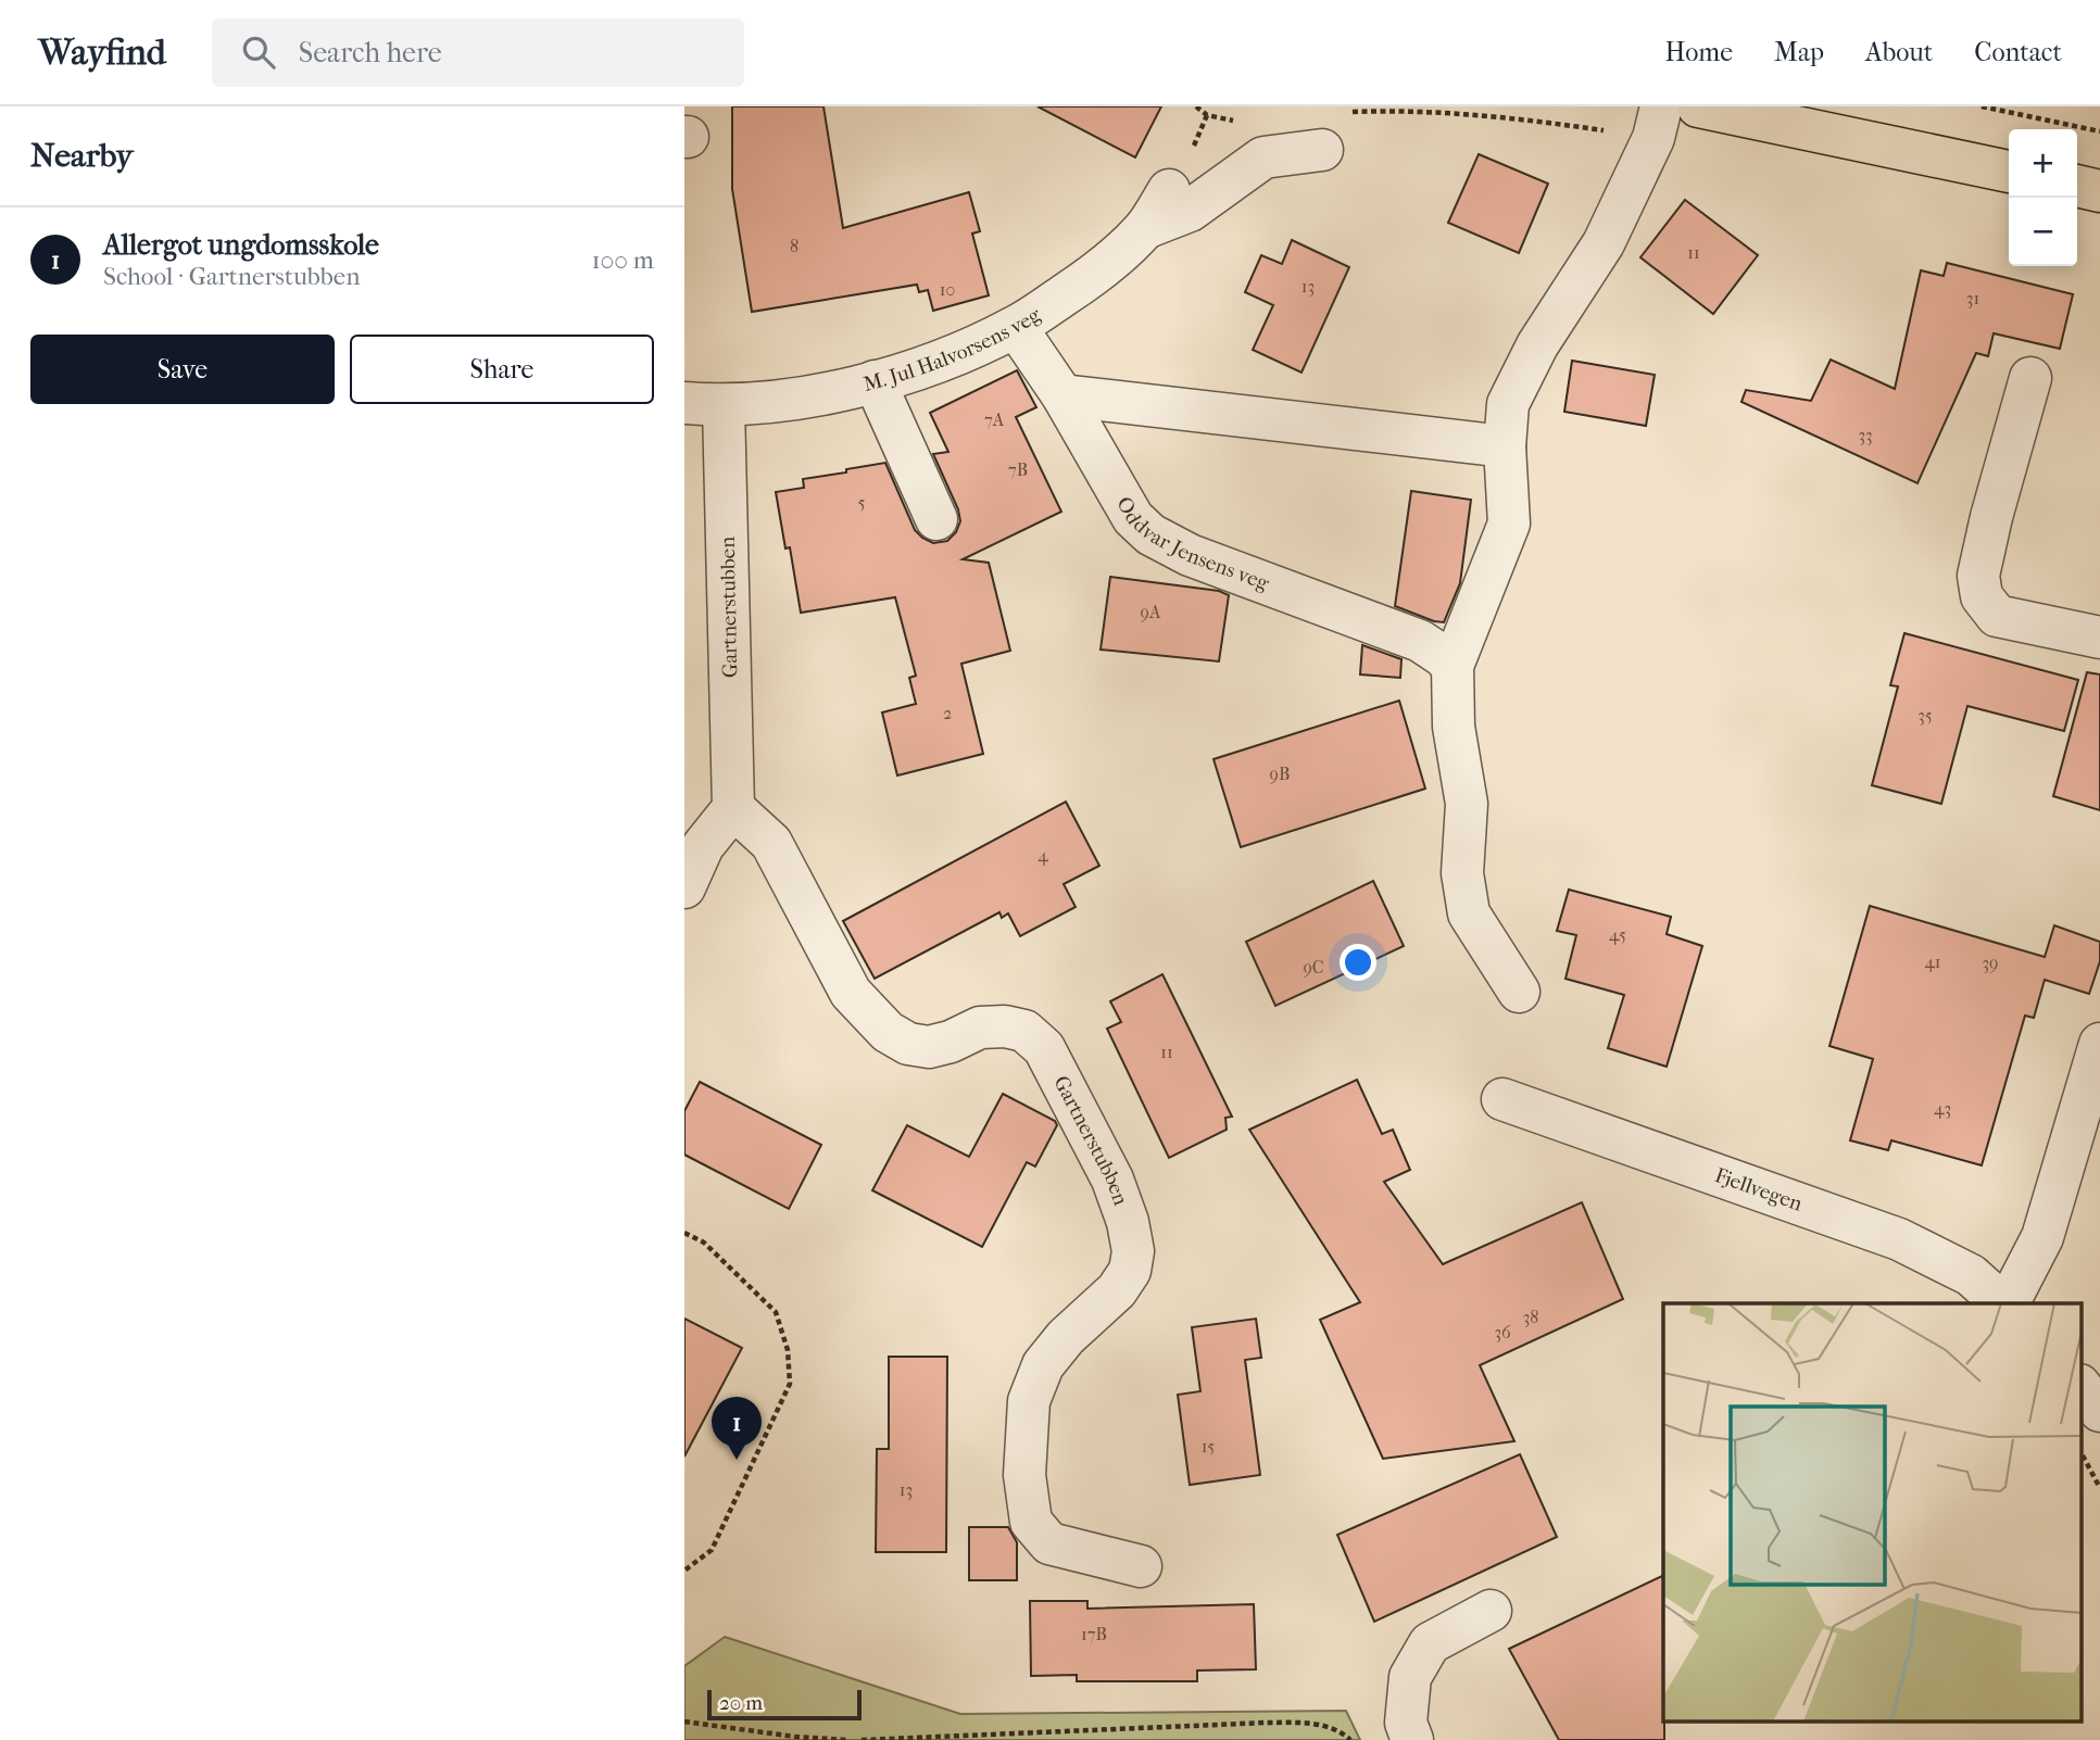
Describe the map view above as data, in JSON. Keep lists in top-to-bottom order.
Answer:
{
  "streets": {
    "street": [
      "M. Jul Halvorsens veg",
      "Oddvar Jensens veg",
      "Gartnerstubben",
      "Fjellvegen"
    ]
  },
  "crossings": [
    ["M. Jul Halvorsens veg", "Oddvar Jensens veg"],
    ["M. Jul Halvorsens veg", "Gartnerstubben"]
  ],
  "house_numbers": [
    "8",
    "11",
    "13",
    "10",
    "31",
    "7A",
    "33",
    "7B",
    "5",
    "9A",
    "2",
    "35",
    "9B",
    "4",
    "45",
    "41",
    "39",
    "9C",
    "11",
    "43",
    "38",
    "36",
    "15",
    "13",
    "17B"
  ],
  "scale_bar": "20 m",
  "page": {
    "header": "Wayfind",
    "search": "Search here",
    "nav": [
      "Home",
      "Map",
      "About",
      "Contact"
    ],
    "heading": "Nearby",
    "map_buttons": ["+", "−"],
    "list": [
      {
        "mark": "1",
        "name": "Allergot ungdomsskole",
        "note": "School · Gartnerstubben",
        "value": "100 m"
      }
    ],
    "buttons": ["Save", "Share"],
    "pins": "1",
    "scale": "20 m"
  }
}
